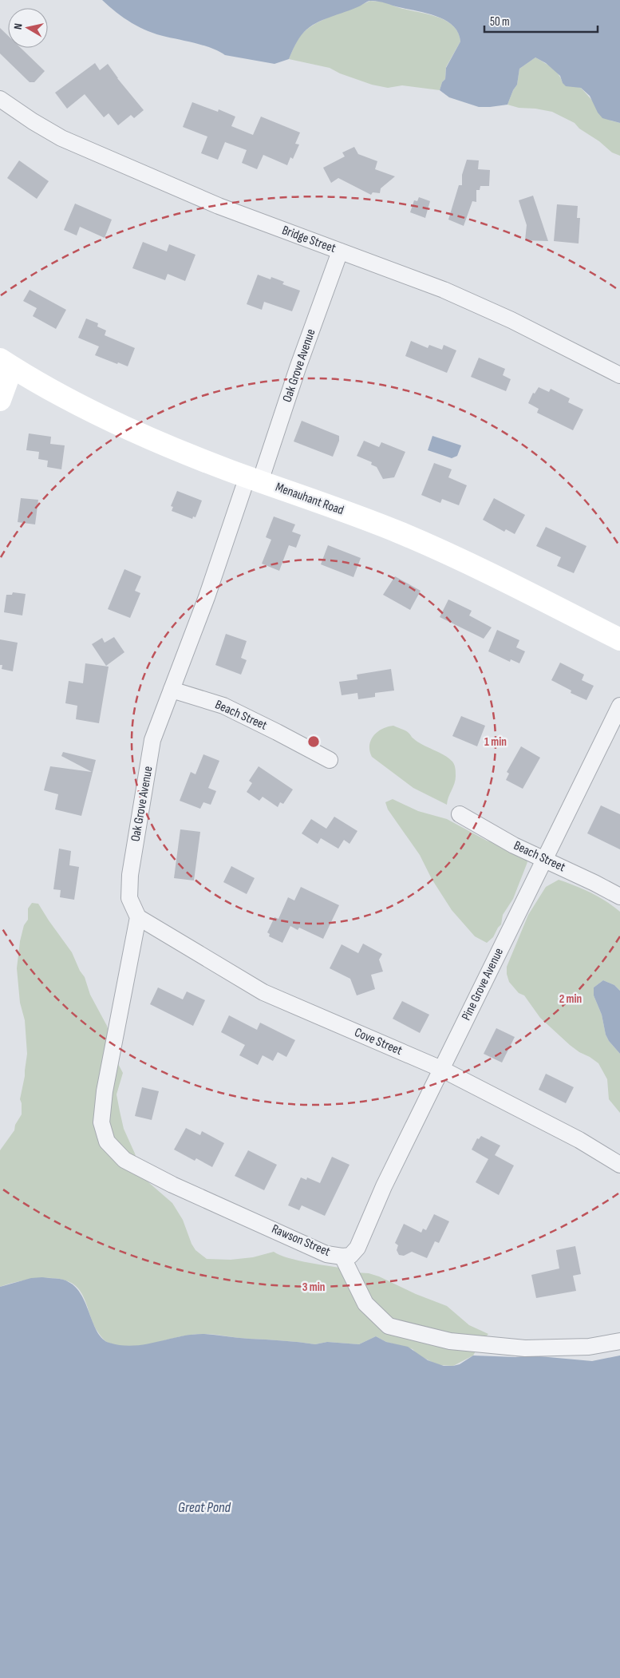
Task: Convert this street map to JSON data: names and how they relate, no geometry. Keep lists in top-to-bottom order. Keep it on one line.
{"streets":{"main road":["Menauhant Road"],"street":["Bridge Street","Oak Grove Avenue","Beach Street","Pine Grove Avenue","Cove Street","Rawson Street"]},"crossings":[["Bridge Street","Oak Grove Avenue"],["Oak Grove Avenue","Menauhant Road"],["Oak Grove Avenue","Beach Street"],["Oak Grove Avenue","Cove Street"],["Oak Grove Avenue","Rawson Street"],["Beach Street","Pine Grove Avenue"],["Pine Grove Avenue","Cove Street"],["Pine Grove Avenue","Rawson Street"],["Cove Street","Rawson Street"]],"water":["Great Pond"],"scale_bar":"50 m","north":"left","rings":["1 min","2 min","3 min"]}
